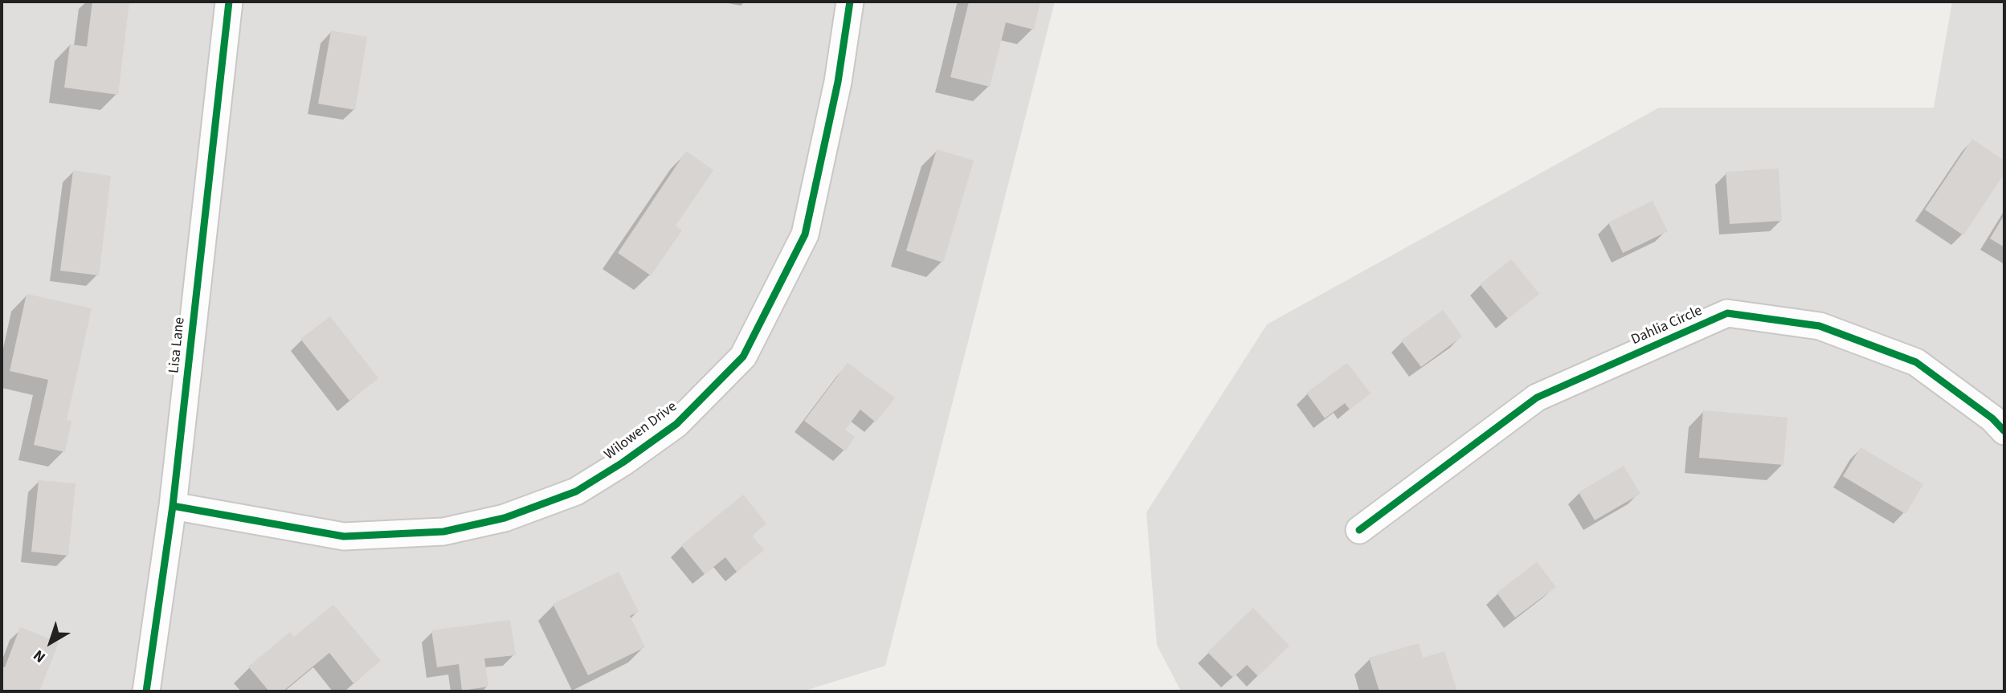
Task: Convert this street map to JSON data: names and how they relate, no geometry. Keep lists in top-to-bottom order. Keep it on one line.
{"streets":{"street":["Dahlia Circle","Lisa Lane","Wilowen Drive"]},"crossings":[["Lisa Lane","Wilowen Drive"]],"north":"bottom left"}
